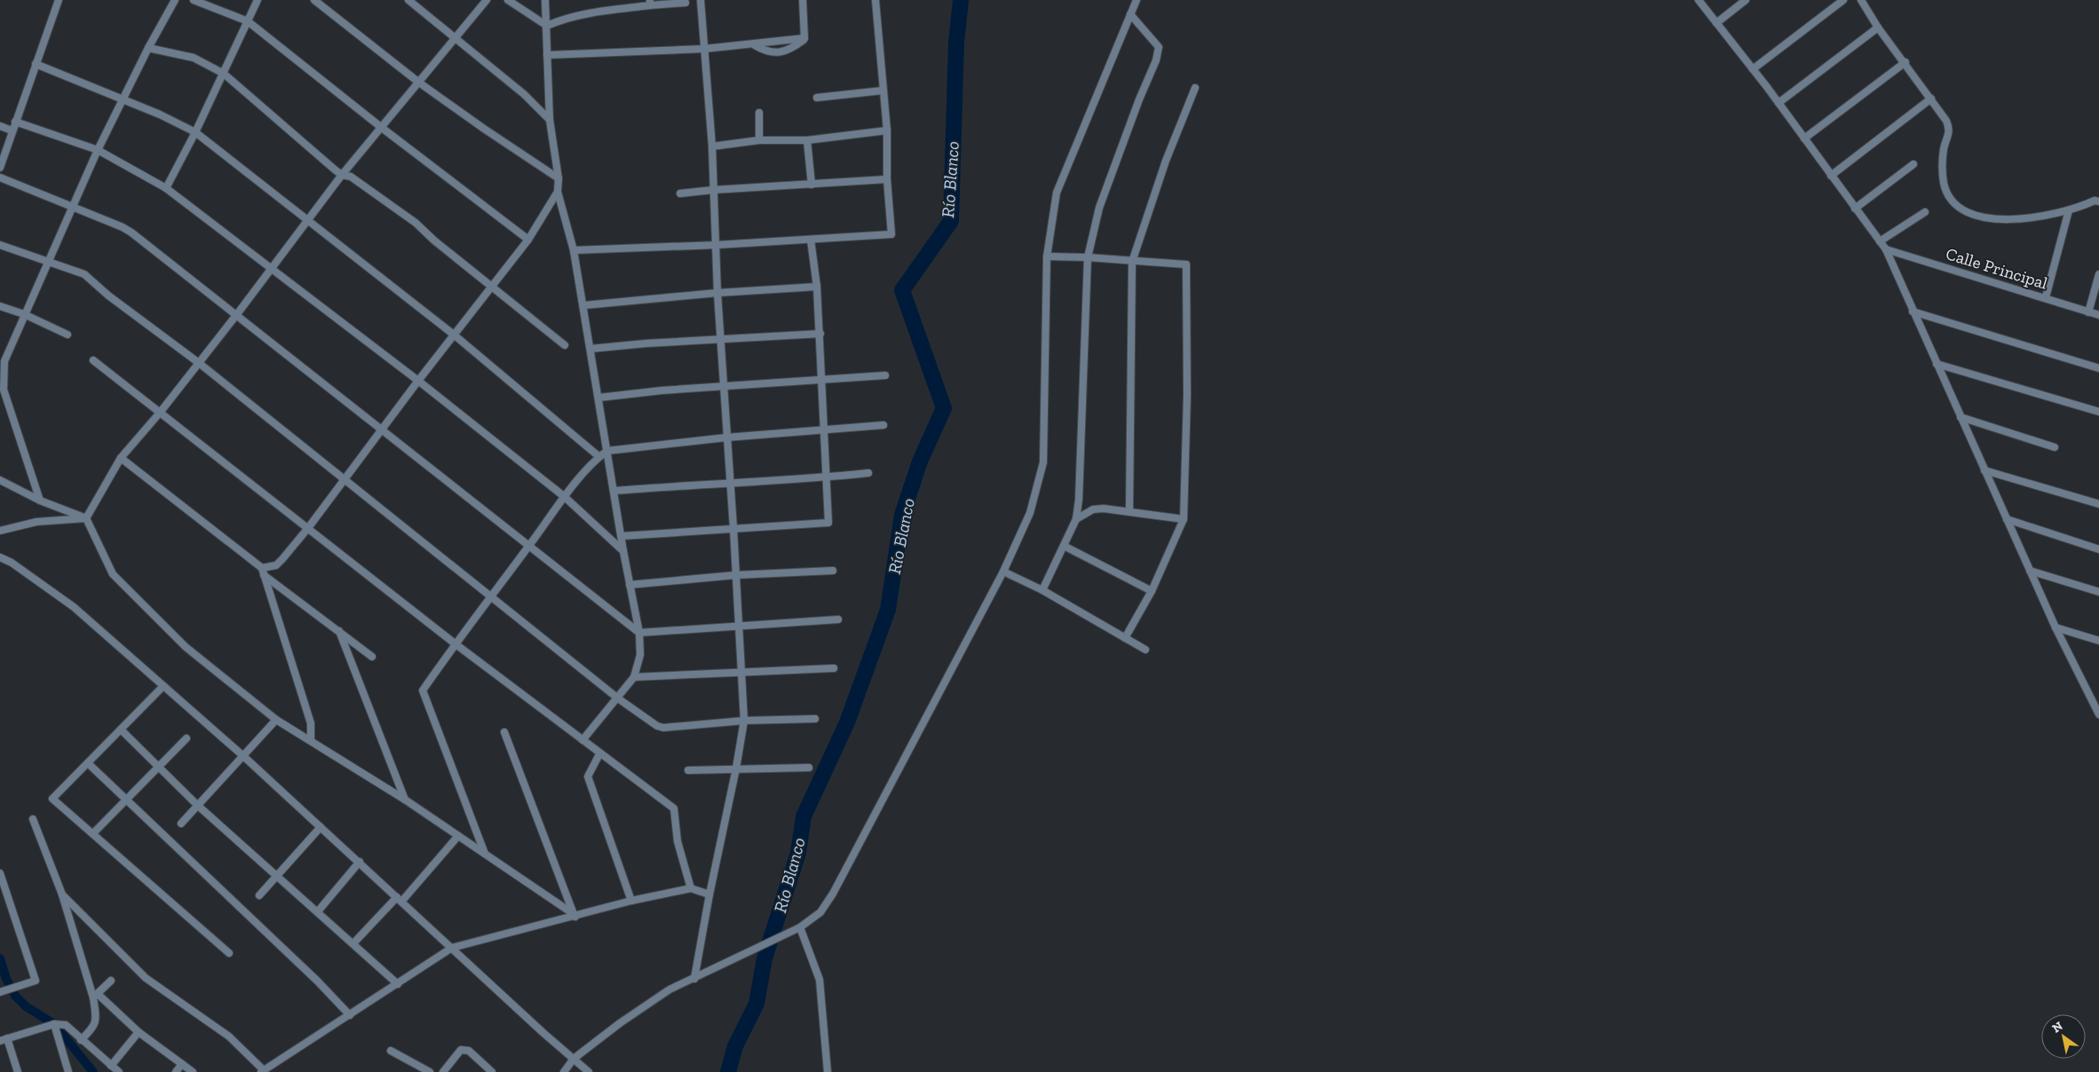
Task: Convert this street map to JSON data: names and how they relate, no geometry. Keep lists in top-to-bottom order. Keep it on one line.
{"streets":{"street":["Calle Principal"]},"water":["Río Blanco"],"north":"top left"}
